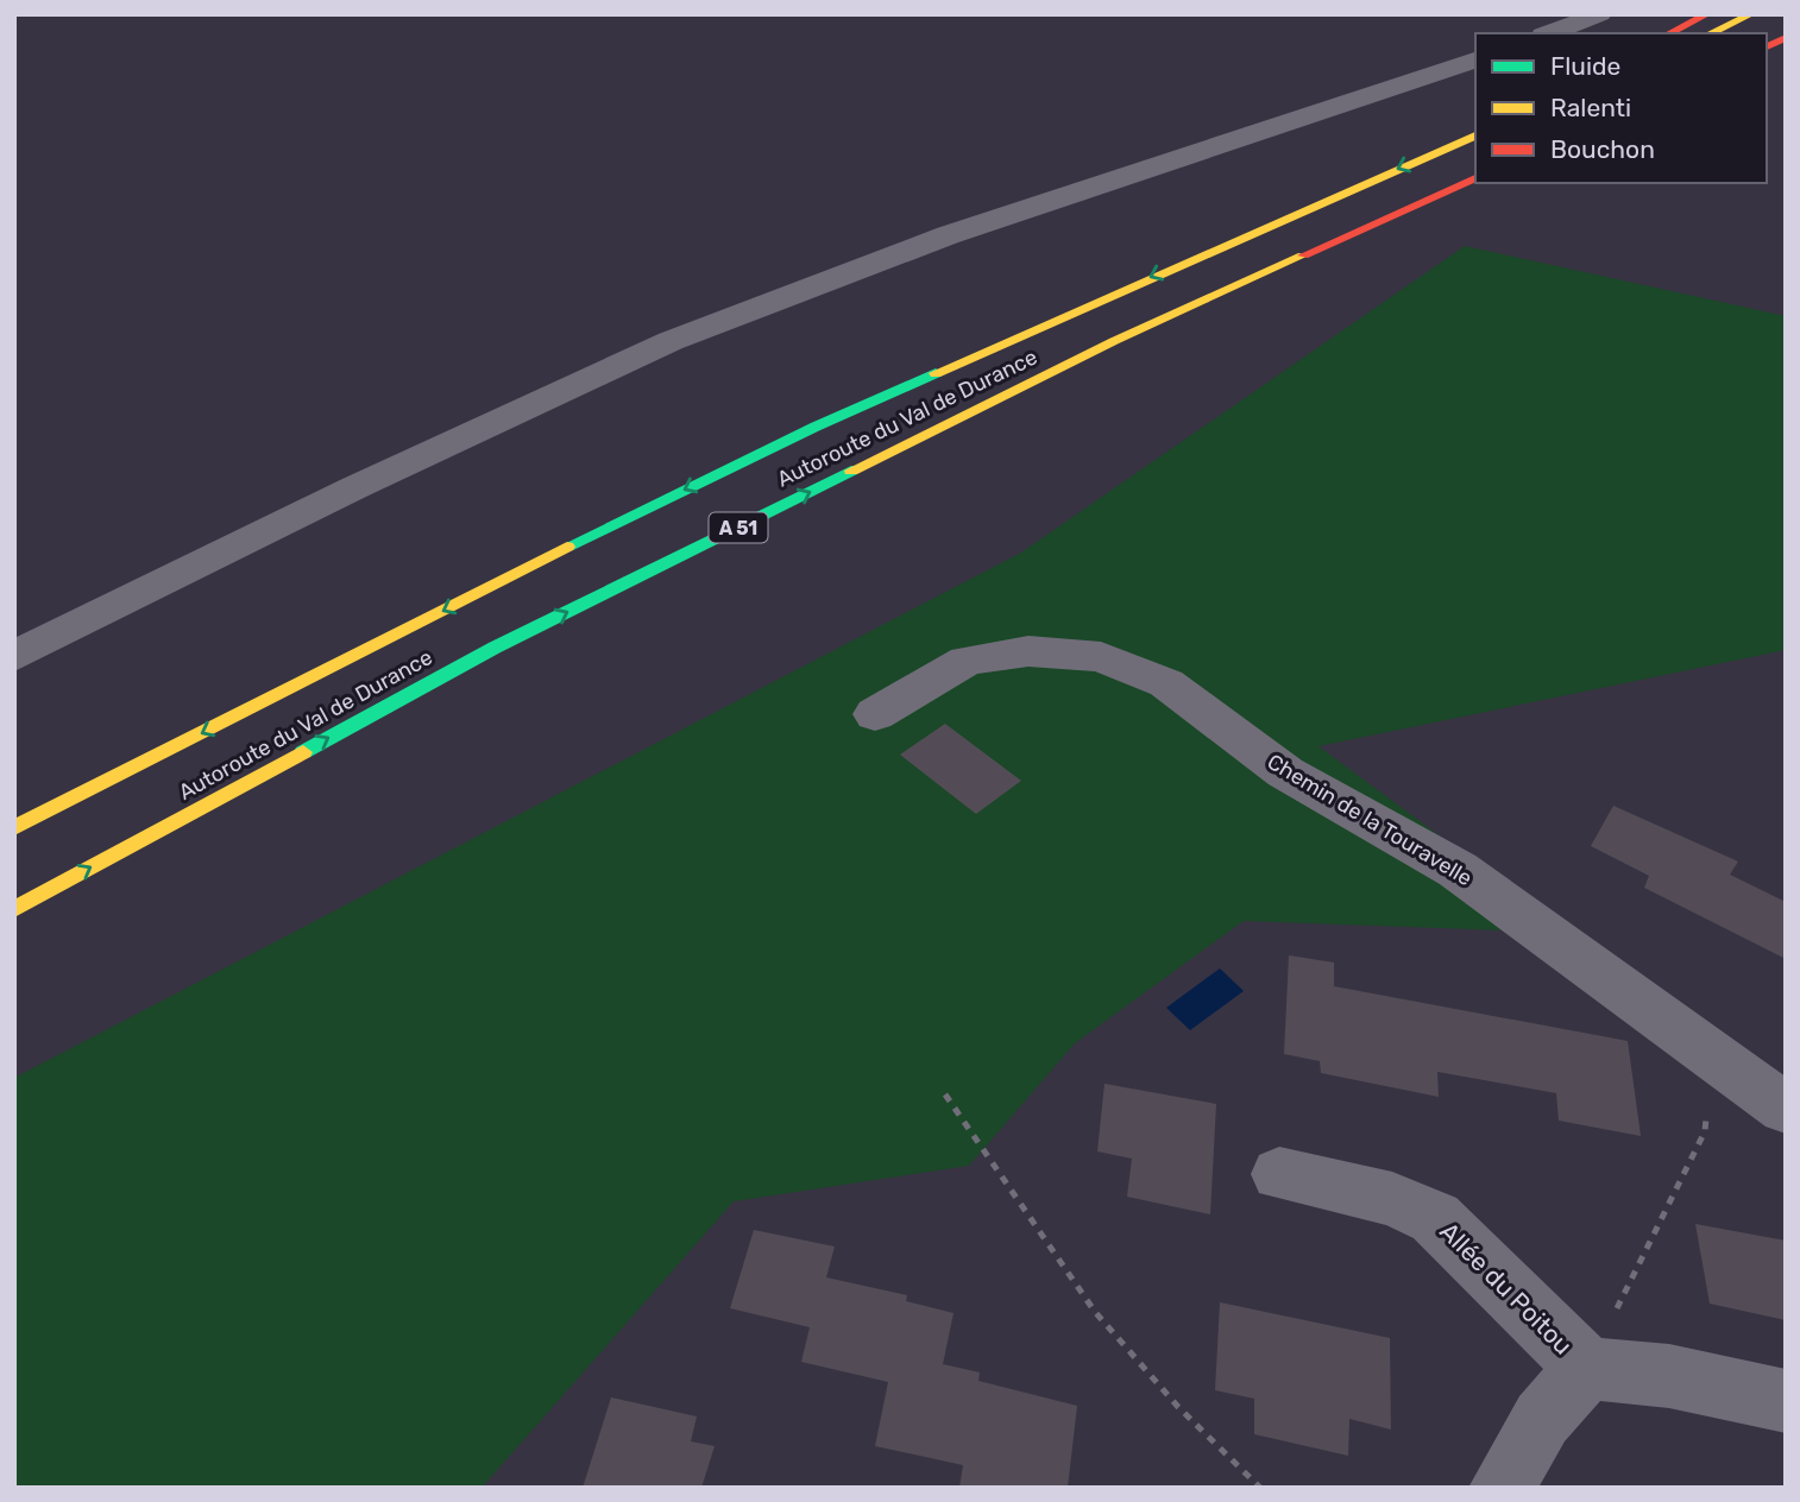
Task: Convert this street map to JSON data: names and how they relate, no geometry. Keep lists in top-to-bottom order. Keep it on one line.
{"streets":{"highway":["Autoroute du Val de Durance","A 51"],"street":["Chemin de la Touravelle","Allée du Poitou"]},"legend":["Fluide","Ralenti","Bouchon"]}
